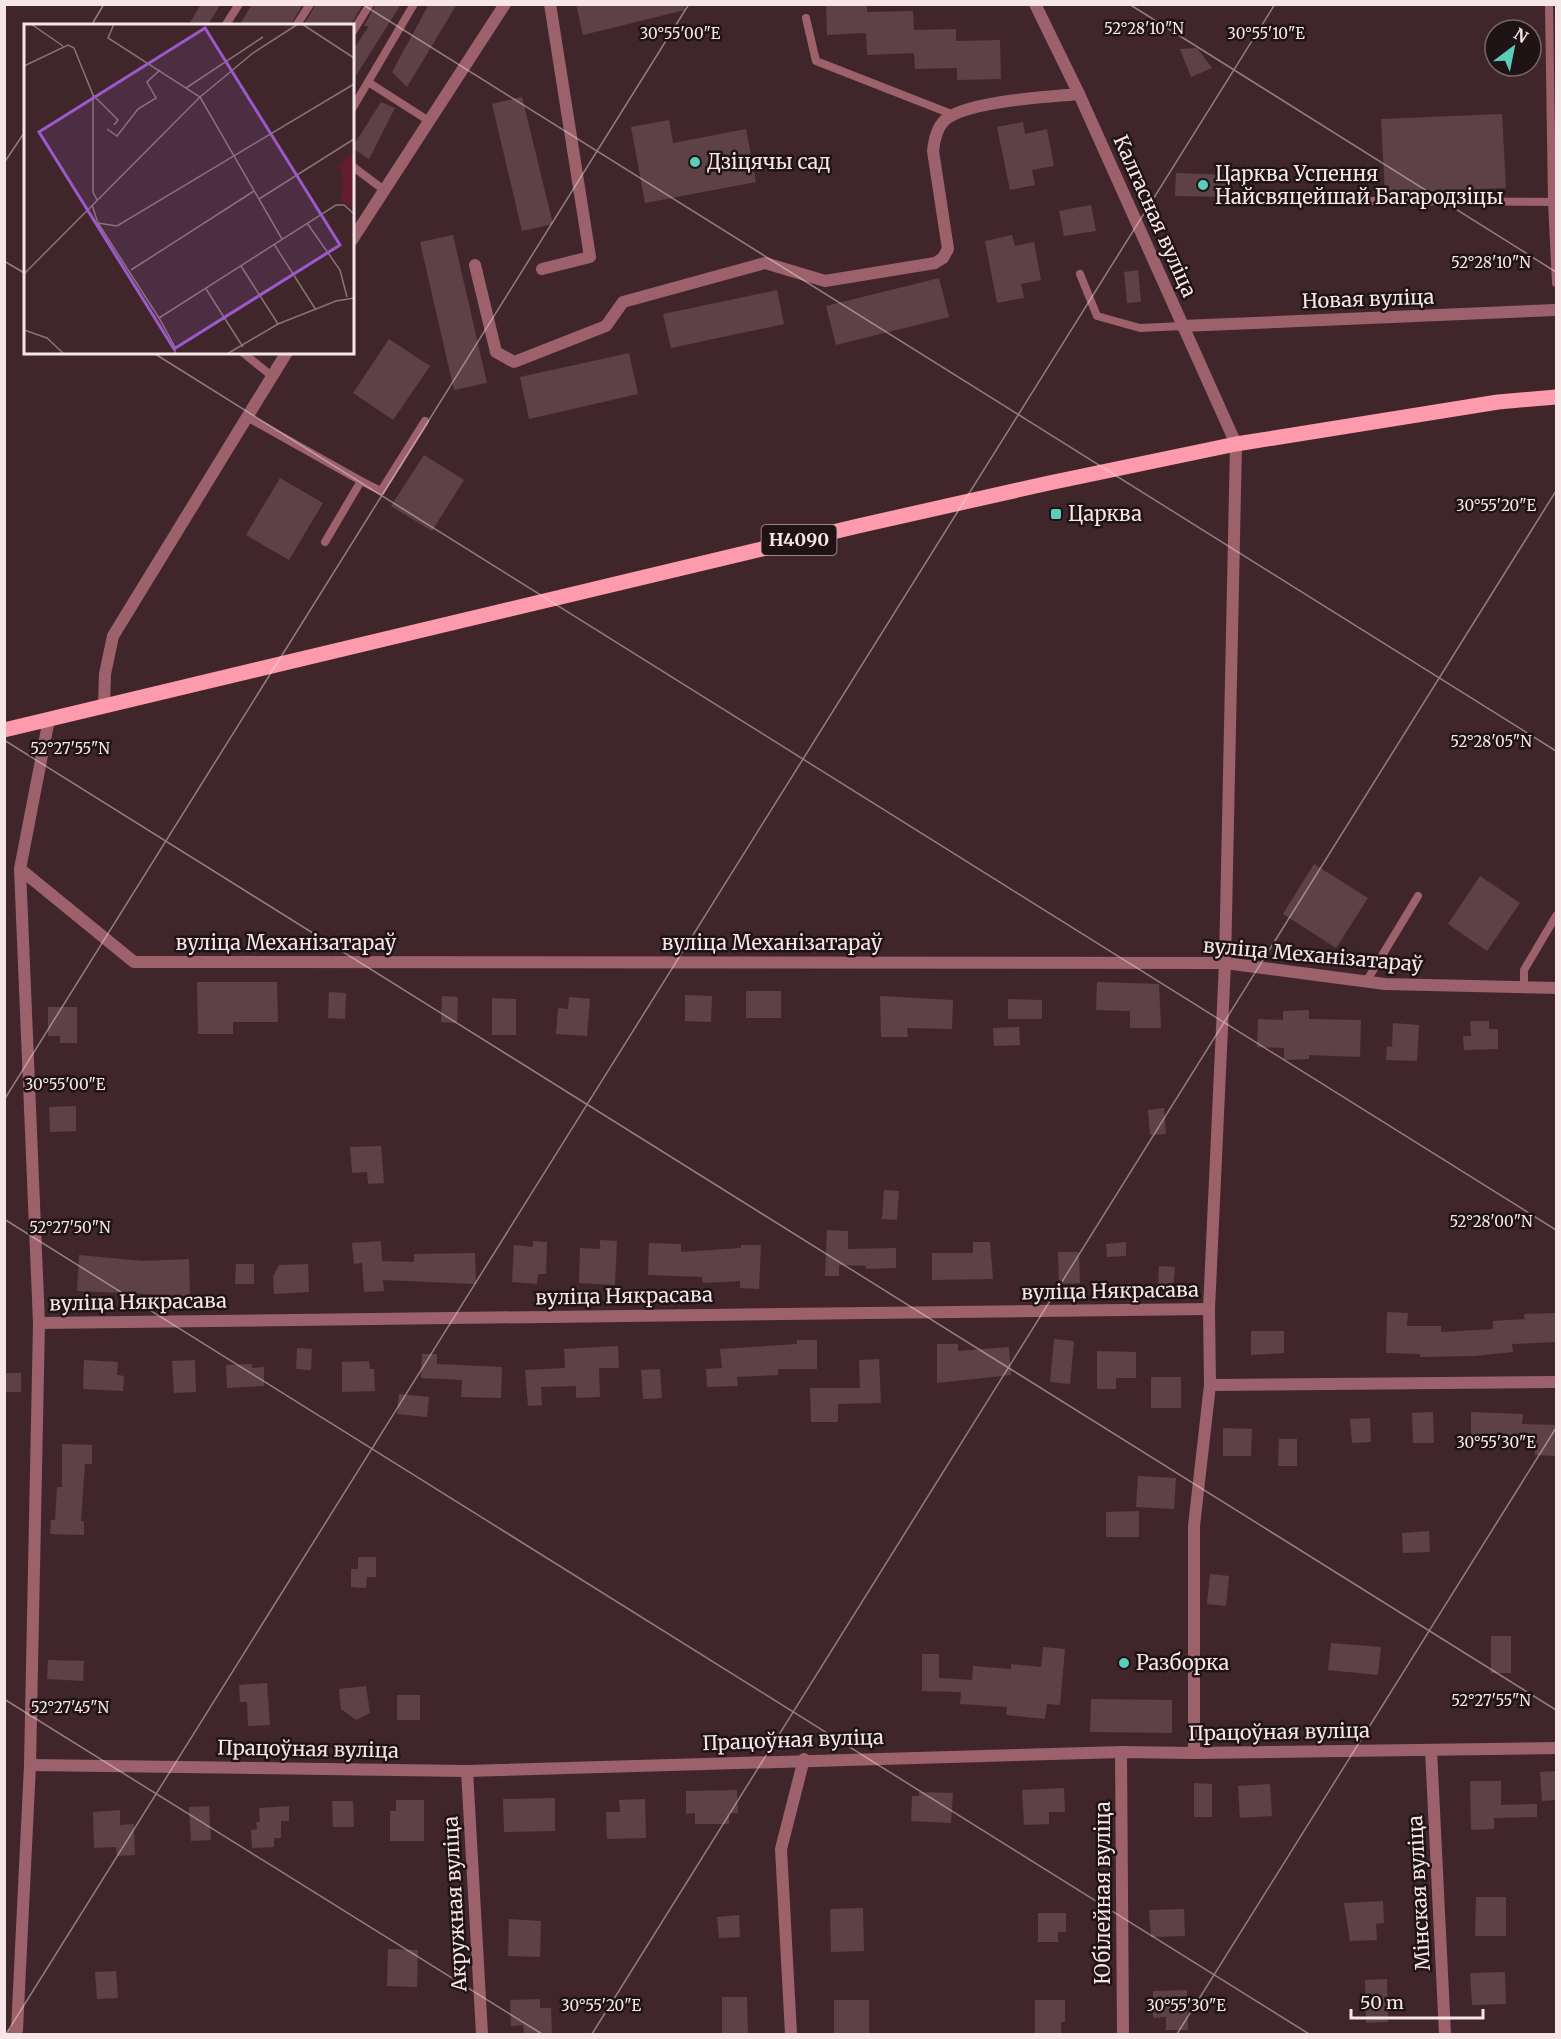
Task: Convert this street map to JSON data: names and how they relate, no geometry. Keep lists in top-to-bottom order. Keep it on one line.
{"streets":{"main road":["Н4090"],"street":["Калгасная вуліца","Новая вуліца","вуліца Механізатараў","вуліца Някрасава","Працоўная вуліца","Юбілейная вуліца","Мінская вуліца","Акружная вуліца"]},"crossings":[["Калгасная вуліца","Новая вуліца"],["Калгасная вуліца","Н4090"],["Н4090","вуліца Някрасава"],["вуліца Механізатараў","вуліца Някрасава"],["вуліца Някрасава","Працоўная вуліца"],["Працоўная вуліца","Юбілейная вуліца"],["Працоўная вуліца","Мінская вуліца"],["Працоўная вуліца","Акружная вуліца"]],"places":{"other":["Дзіцячы сад","Царква Успення Найсвяцейшай Багародзіцы","Разборка"],"transit":["Царква"]},"scale_bar":"50 m","north":"top right","coordinates":["52°28'10\"N","30°55'00\"E","30°55'10\"E","30°55'20\"E","52°28'05\"N","52°27'55\"N","52°28'00\"N","52°27'50\"N","30°55'30\"E","52°27'45\"N"]}
